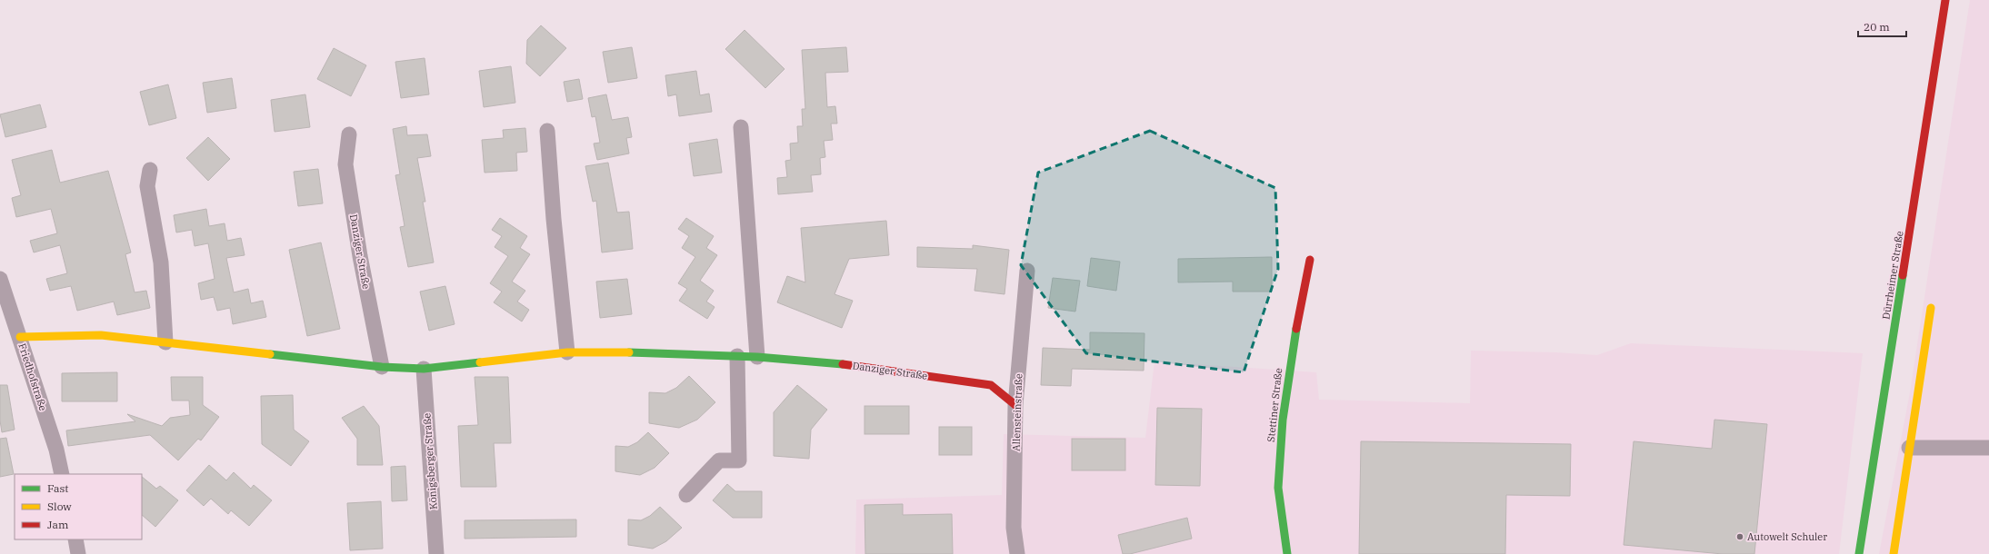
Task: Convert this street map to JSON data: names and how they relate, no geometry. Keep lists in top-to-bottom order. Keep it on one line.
{"streets":{"street":["Danziger Straße","Dürrheimer Straße","Friedhofstraße","Stettiner Straße","Allensteinstraße","Königsberger Straße"]},"crossings":[["Danziger Straße","Friedhofstraße"],["Danziger Straße","Allensteinstraße"],["Danziger Straße","Königsberger Straße"]],"places":["Autowelt Schuler"],"legend":["Fast","Slow","Jam"],"scale_bar":"20 m"}
